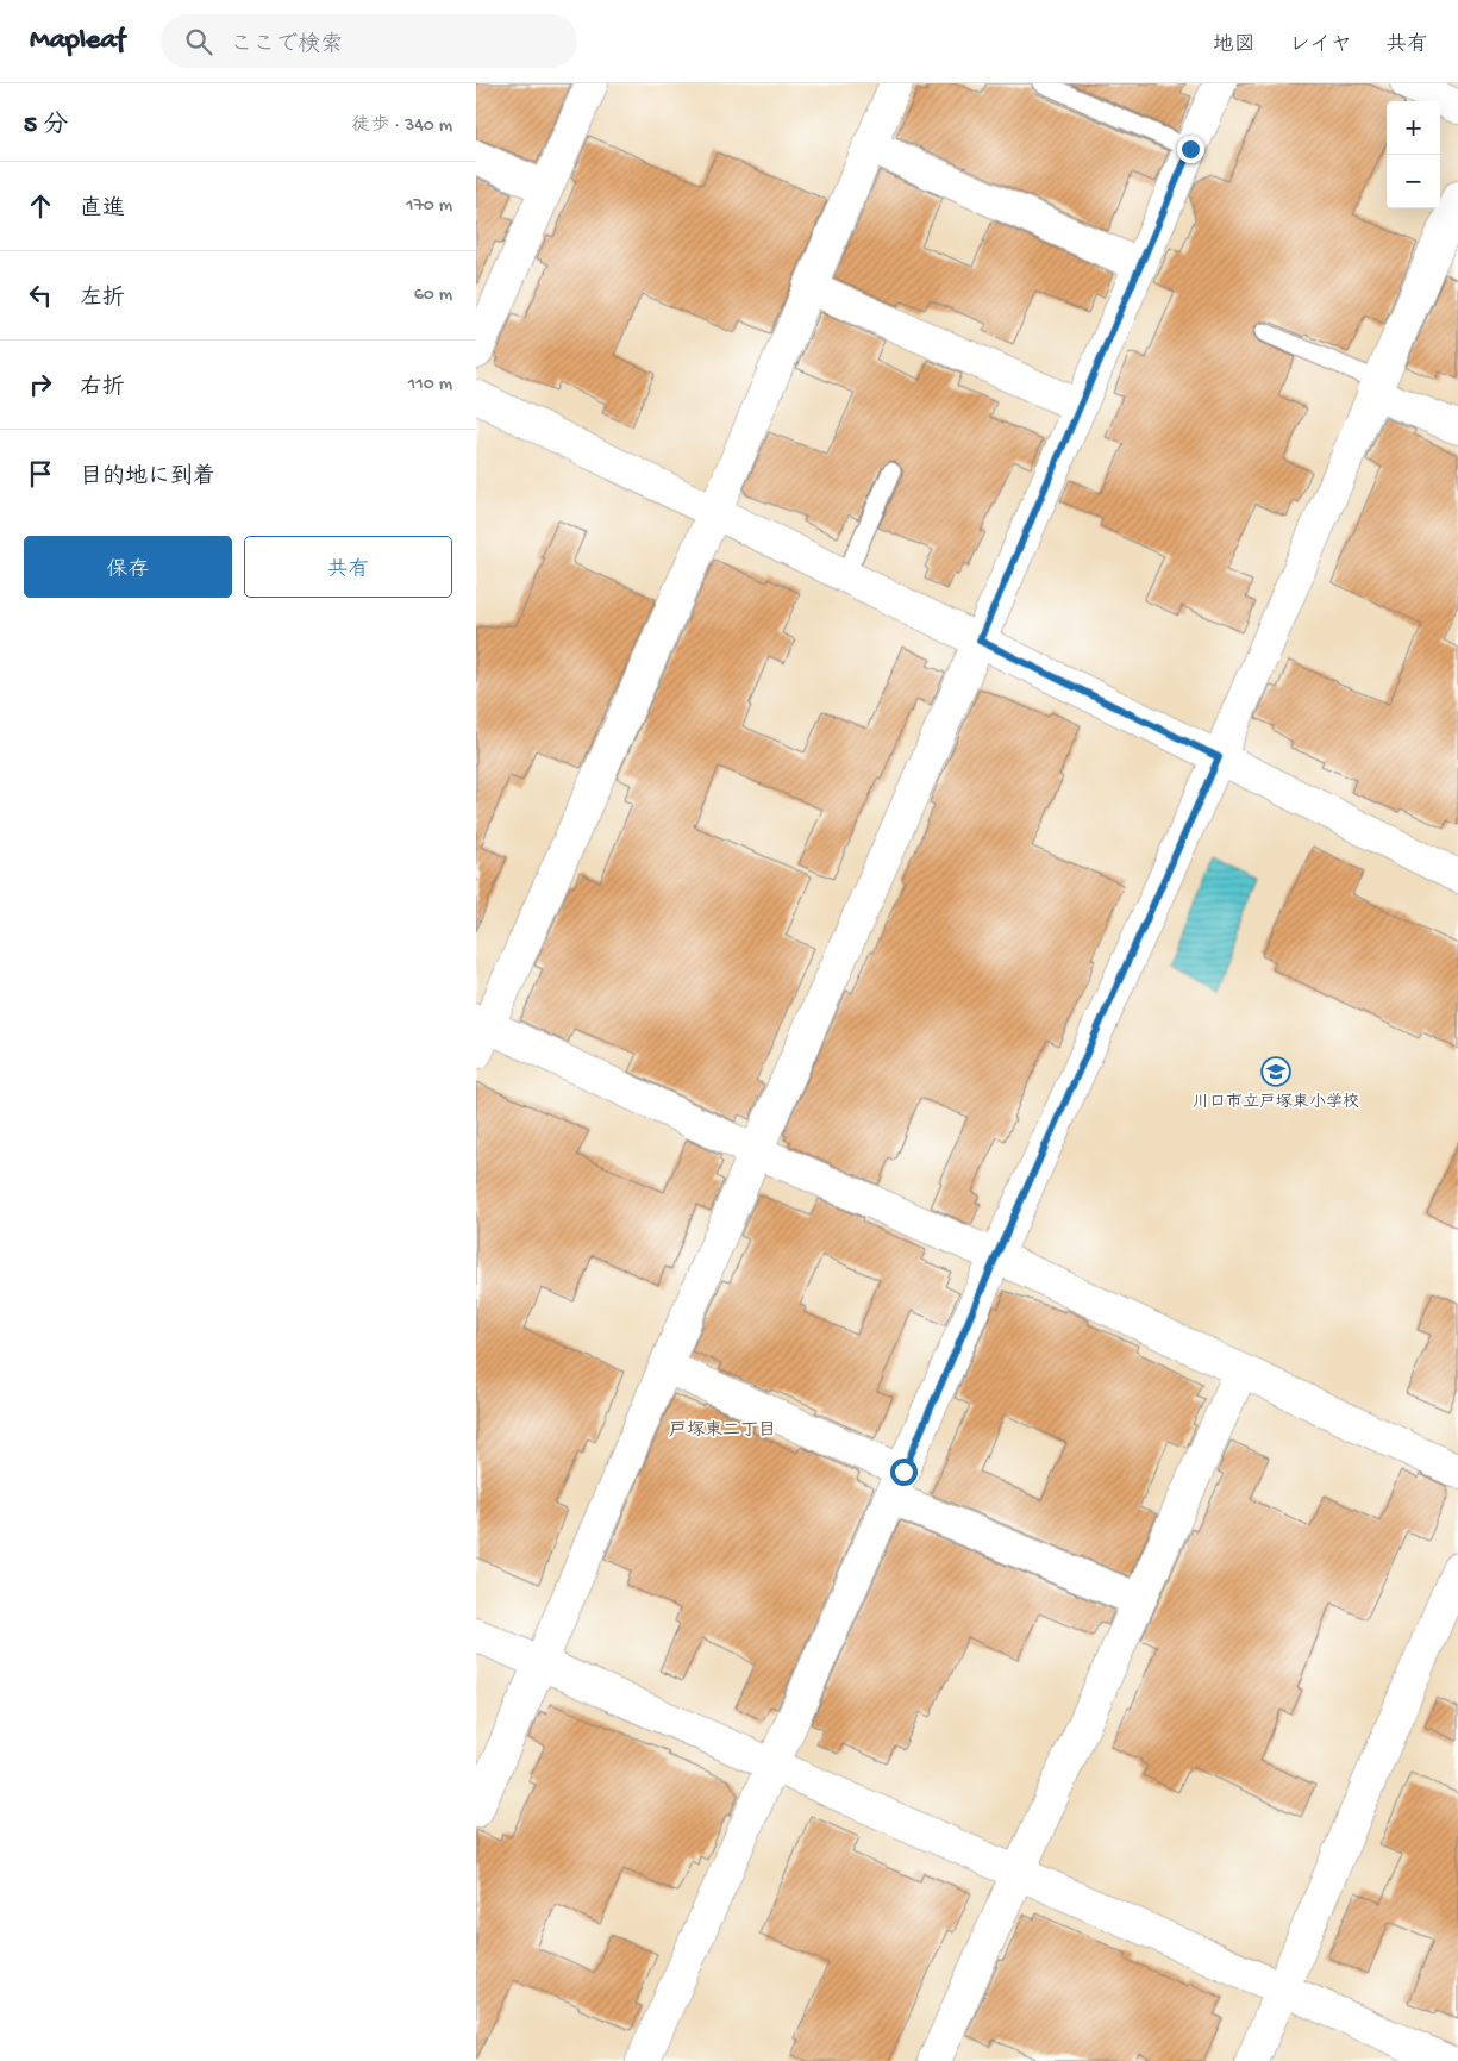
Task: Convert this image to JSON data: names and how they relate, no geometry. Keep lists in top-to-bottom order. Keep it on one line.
{"districts":["戸塚東二丁目"],"places":{"school or university":["川口市立戸塚東小学校"]},"page":{"header":"Mapleaf","search":"ここで検索","nav":["地図","レイヤ","共有"],"heading":["5 分","徒歩 · 340 m"],"map_buttons":["+","−"],"list":[["直進","170 m"],["左折","60 m"],["右折","110 m"],"目的地に到着"],"buttons":["保存","共有"]}}
